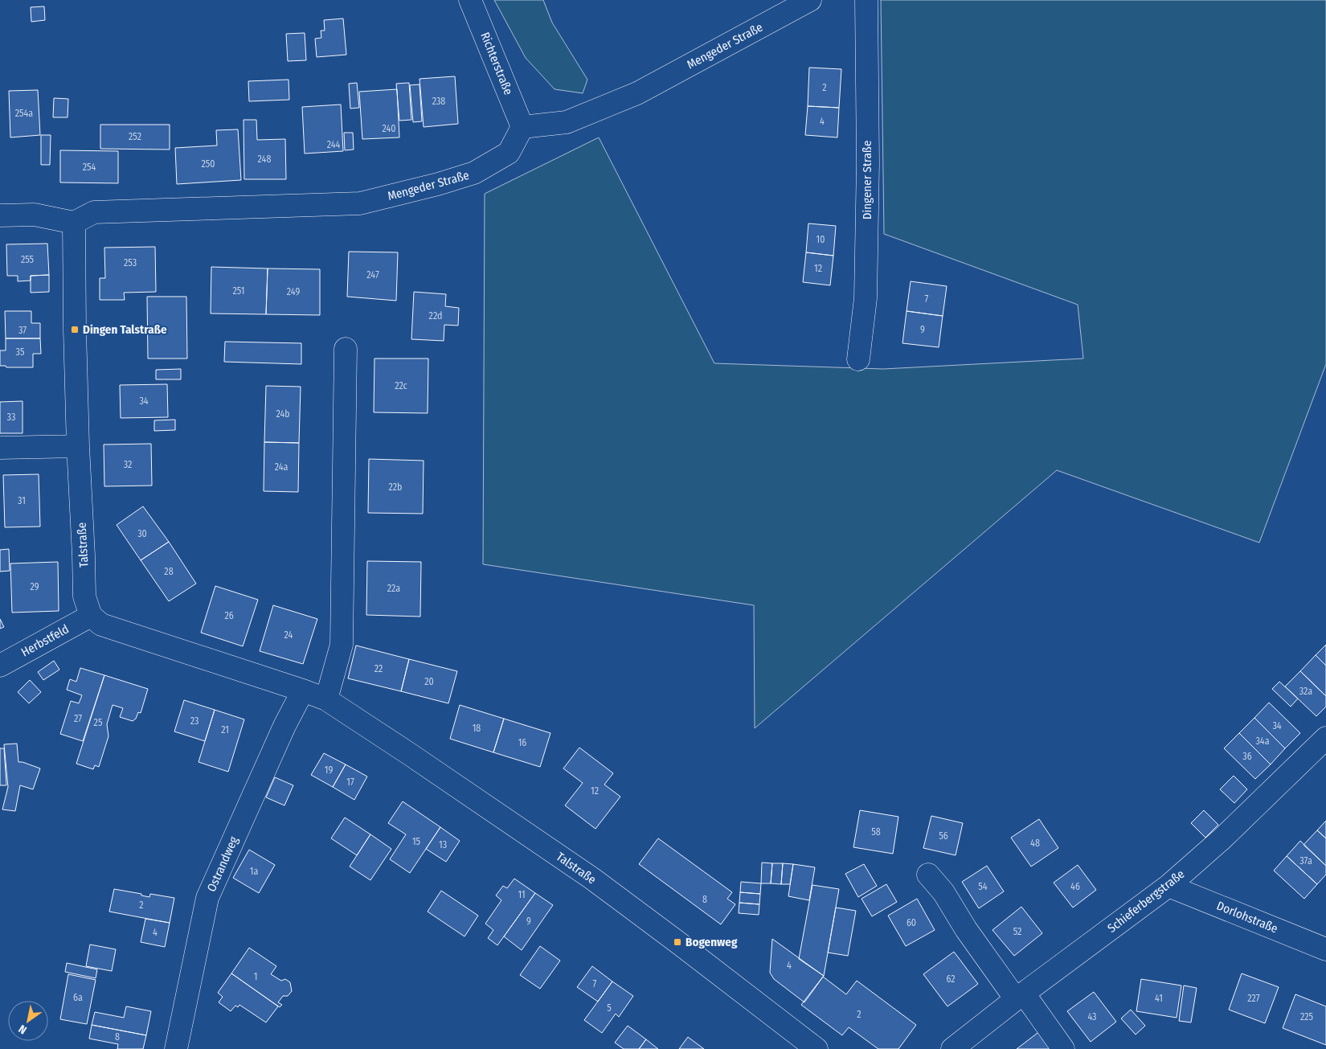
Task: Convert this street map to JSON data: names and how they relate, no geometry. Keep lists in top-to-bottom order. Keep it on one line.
{"streets":{"street":["Mengeder Straße","Richterstraße","Dingener Straße","Talstraße","Herbstfeld","Ostrandweg","Schieferbergstraße","Dorlohstraße"]},"crossings":[["Mengeder Straße","Richterstraße"],["Mengeder Straße","Talstraße"],["Talstraße","Herbstfeld"],["Talstraße","Ostrandweg"],["Schieferbergstraße","Dorlohstraße"]],"places":{"transit":["Dingen Talstraße","Bogenweg"]},"house_numbers":["2","238","254a","4","240","252","244","248","250","254","10","255","253","12","247","251","249","7","22d","9","37","35","22c","34","24b","33","32","24a","22b","31","30","28","29","22a","26","24","22","20","32a","27","23","25","34","18","21","34a","16","36","19","17","12","58","56","15","48","13","37a","1a","54","46","11","8","2","9","60","52","4","4","1","62","7","6a","41","227","5","2","43","225","8"],"north":"bottom left"}
